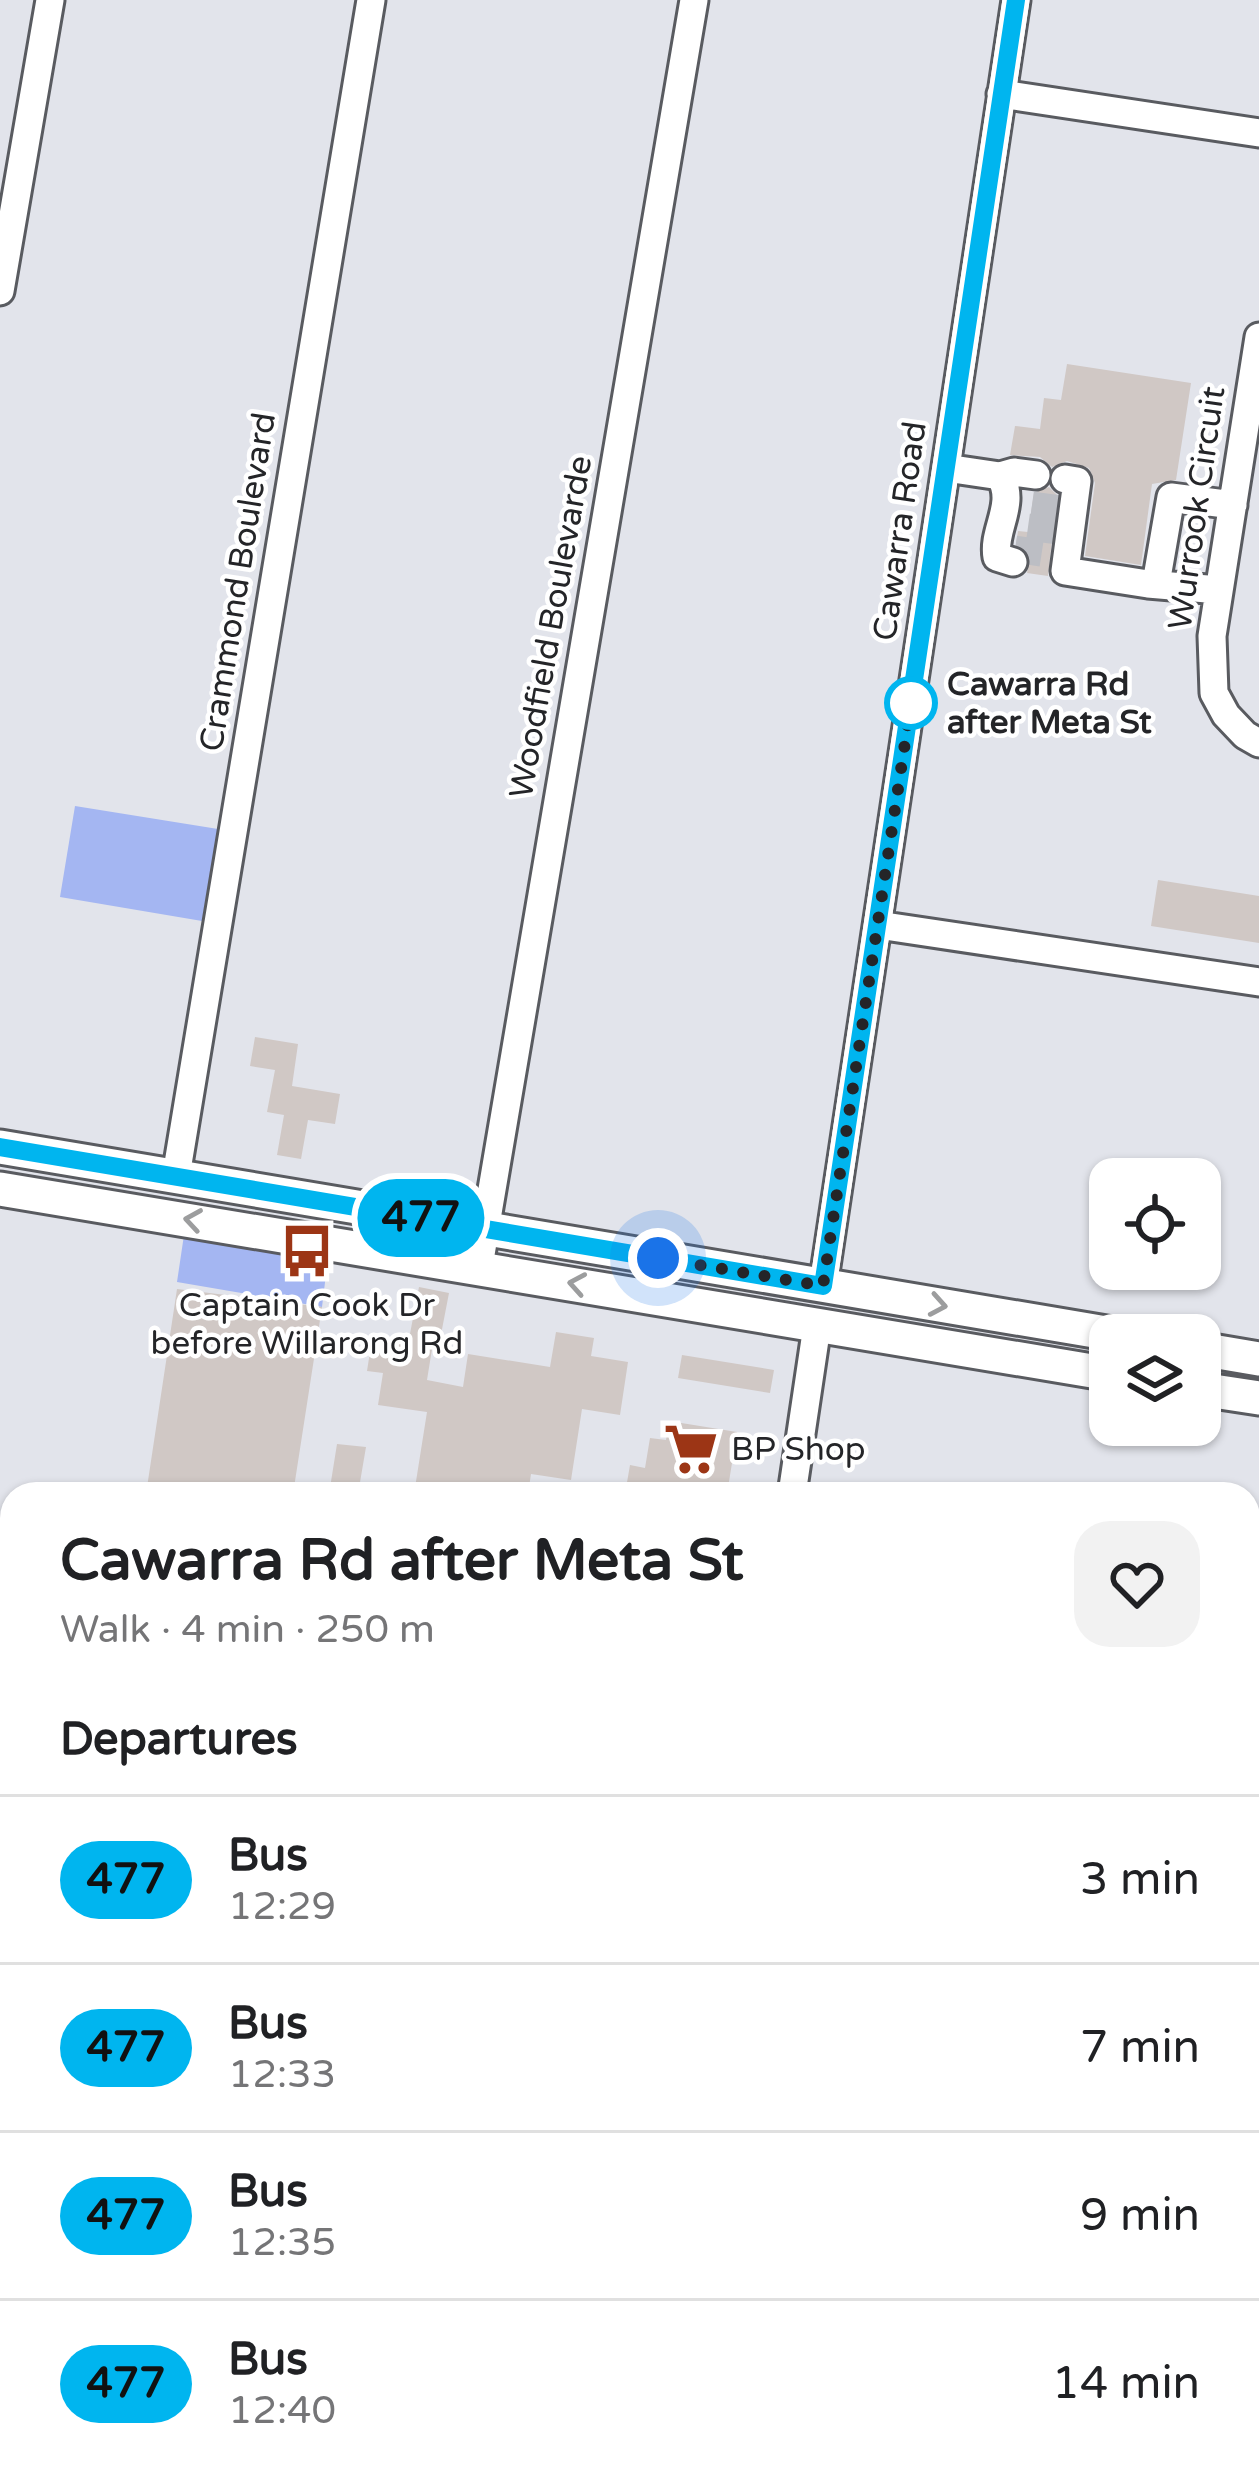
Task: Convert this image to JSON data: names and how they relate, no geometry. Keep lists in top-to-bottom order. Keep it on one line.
{"streets":{"street":["Wurrook Circuit","Cawarra Road","Crammond Boulevard","Woodfield Boulevarde"]},"places":{"other":["Cawarra Rd after Meta St"],"bus stop":["Captain Cook Dr before Willarong Rd"],"supermarket":["BP Shop"]},"lines":["bus line 477"],"page":{"on_map":"477","heading":[["Cawarra Rd after Meta St","Walk · 4 min · 250 m"],"Departures"],"list":[{"mark":"477","name":"Bus","note":"12:29","value":"3 min"},{"mark":"477","name":"Bus","note":"12:33","value":"7 min"},{"mark":"477","name":"Bus","note":"12:35","value":"9 min"},{"mark":"477","name":"Bus","note":"12:40","value":"14 min"}]}}
